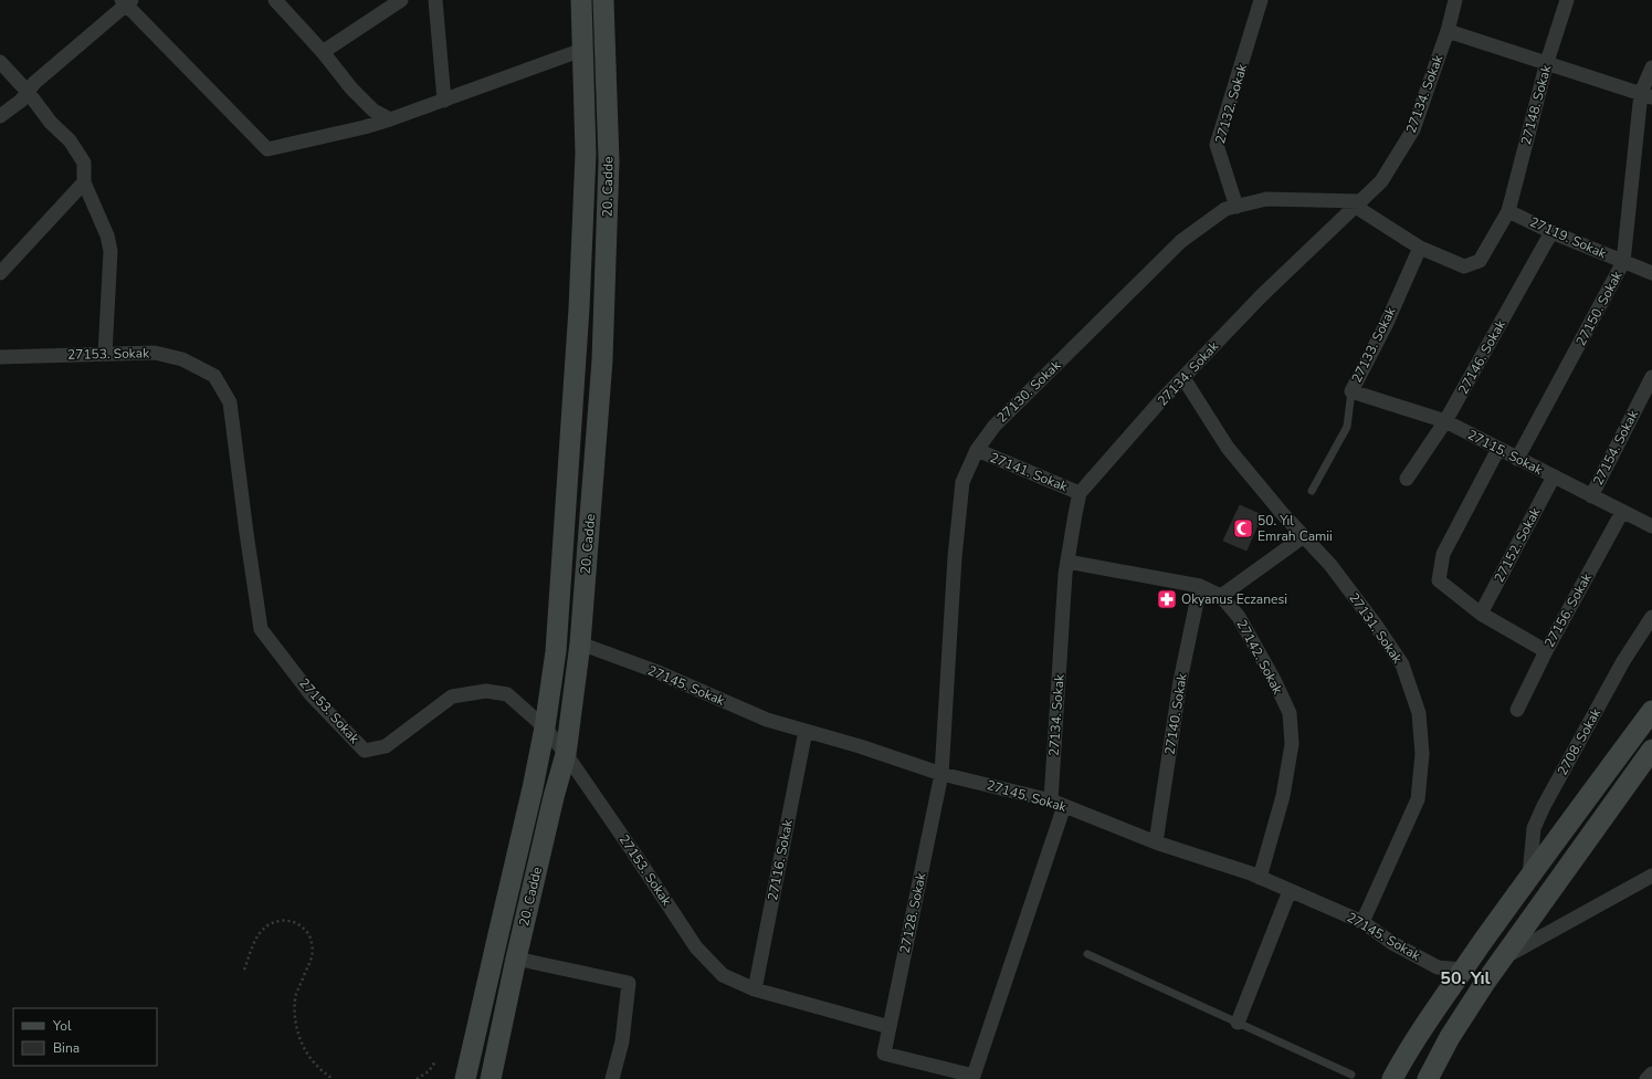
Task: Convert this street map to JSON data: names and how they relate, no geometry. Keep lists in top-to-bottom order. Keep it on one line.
{"streets":{"main road":["20. Cadde"],"street":["27134. Sokak","27132. Sokak","27148. Sokak","27119. Sokak","27150. Sokak","27133. Sokak","27153. Sokak","27146. Sokak","27130. Sokak","27154. Sokak","27115. Sokak","27141. Sokak","27152. Sokak","27156. Sokak","27131. Sokak","27142. Sokak","27145. Sokak","27140. Sokak","2708. Sokak","27116. Sokak","27128. Sokak"]},"crossings":[["27134. Sokak","27148. Sokak"],["27134. Sokak","27130. Sokak"],["27134. Sokak","27141. Sokak"],["27134. Sokak","27131. Sokak"],["27134. Sokak","27142. Sokak"],["27134. Sokak","27145. Sokak"],["27134. Sokak","27128. Sokak"],["27132. Sokak","27130. Sokak"],["27148. Sokak","27119. Sokak"],["27148. Sokak","27133. Sokak"],["27148. Sokak","27130. Sokak"],["20. Cadde","27153. Sokak"],["20. Cadde","27145. Sokak"],["27119. Sokak","27150. Sokak"],["27119. Sokak","27146. Sokak"],["27150. Sokak","27115. Sokak"],["27133. Sokak","27115. Sokak"],["27153. Sokak","27116. Sokak"],["27153. Sokak","27128. Sokak"],["27146. Sokak","27115. Sokak"],["27130. Sokak","27141. Sokak"],["27130. Sokak","27145. Sokak"],["27130. Sokak","27128. Sokak"],["27154. Sokak","27115. Sokak"],["27115. Sokak","27152. Sokak"],["27115. Sokak","27156. Sokak"],["27131. Sokak","27145. Sokak"],["27142. Sokak","27145. Sokak"],["27142. Sokak","27140. Sokak"],["27145. Sokak","27140. Sokak"],["27145. Sokak","27116. Sokak"],["27145. Sokak","27128. Sokak"]],"districts":["50. Yıl"],"places":{"mosque":["50. Yıl Emrah Camii"],"pharmacy":["Okyanus Eczanesi"]},"legend":["Yol","Bina"]}
